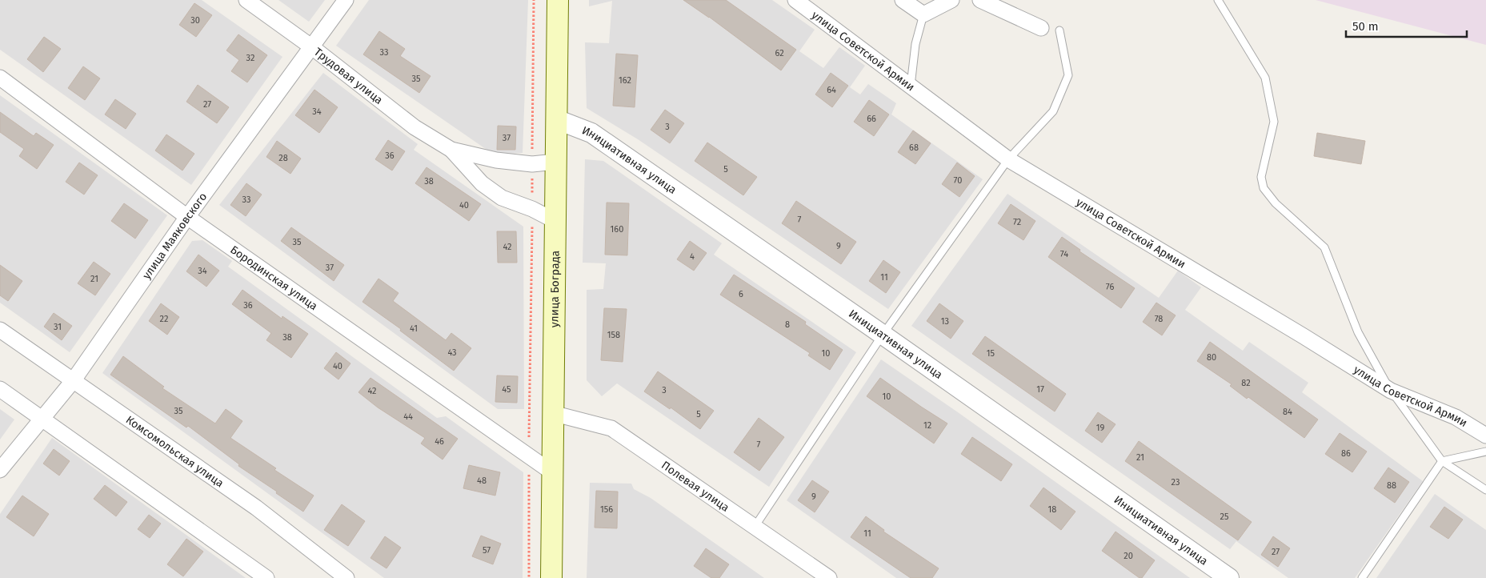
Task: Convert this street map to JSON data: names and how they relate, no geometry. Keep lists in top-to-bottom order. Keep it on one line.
{"streets":{"main road":["улица Бограда"],"street":["улица Советской Армии","Трудовая улица","Инициативная улица","улица Маяковского","Бородинская улица","Комсомольская улица","Полевая улица"]},"crossings":[["Трудовая улица","улица Маяковского"],["Трудовая улица","улица Бограда"],["Инициативная улица","улица Бограда"],["улица Маяковского","Бородинская улица"],["улица Маяковского","Комсомольская улица"],["Бородинская улица","улица Бограда"],["улица Бограда","Полевая улица"]],"house_numbers":["30","33","62","32","35","162","64","27","34","66","3","37","68","36","28","5","70","38","33","40","7","72","160","35","9","42","74","4","37","34","11","21","76","6","36","22","78","13","8","31","41","158","38","43","10","15","80","40","82","45","17","3","42","10","35","84","5","44","12","19","46","7","86","21","48","23","88","9","156","18","25","11","57","27","20"],"scale_bar":"50 m"}
